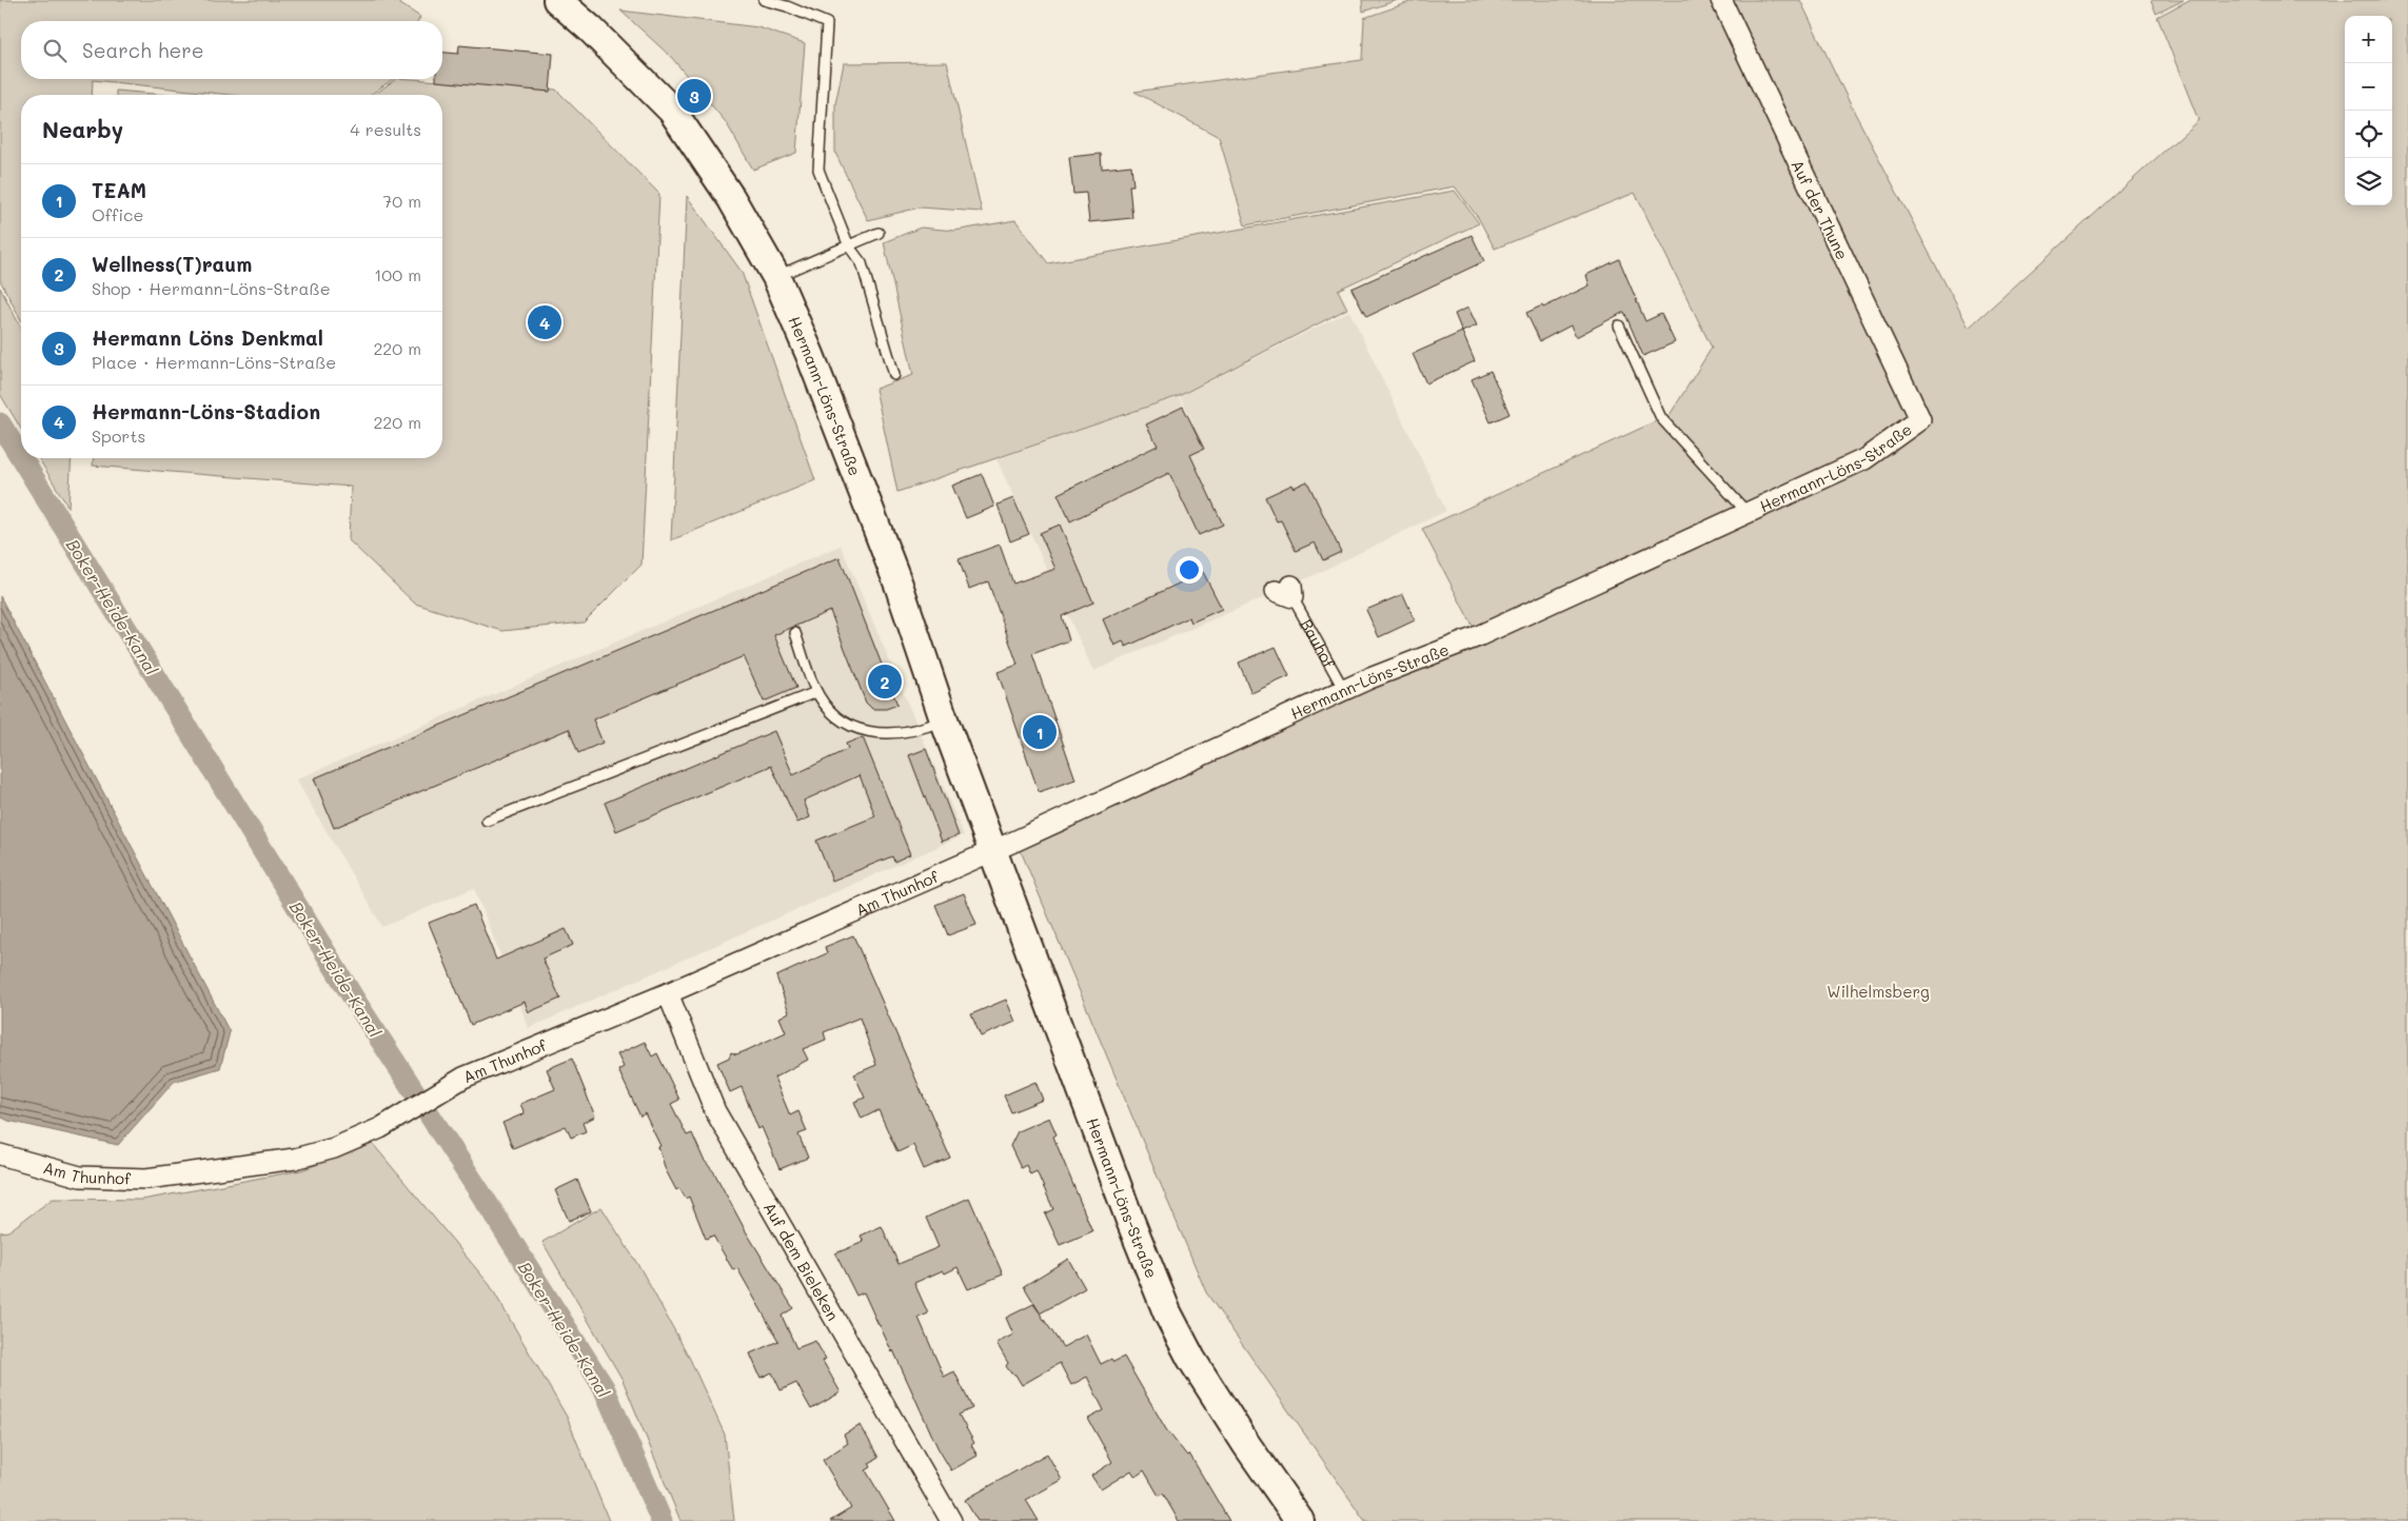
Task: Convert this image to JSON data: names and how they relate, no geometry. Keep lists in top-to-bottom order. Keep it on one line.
{"streets":{"street":["Auf der Thune","Hermann-Löns-Straße","Am Thunhof","Auf dem Bieleken"],"lane":["Bauhof"]},"crossings":[["Auf der Thune","Hermann-Löns-Straße"],["Hermann-Löns-Straße","Bauhof"],["Hermann-Löns-Straße","Am Thunhof"],["Am Thunhof","Auf dem Bieleken"]],"water":["Boker-Heide-Kanal"],"parks":["Wilhelmsberg"],"page":{"map_buttons":["+","−"],"search":"Search here","pins":["3","4","2","1"],"heading":["Nearby","4 results"],"list":[{"mark":"1","name":"TEAM","note":"Office","value":"70 m"},{"mark":"2","name":"Wellness(T)raum","note":"Shop · Hermann-Löns-Straße","value":"100 m"},{"mark":"3","name":"Hermann Löns Denkmal","note":"Place · Hermann-Löns-Straße","value":"220 m"},{"mark":"4","name":"Hermann-Löns-Stadion","note":"Sports","value":"220 m"}]}}
